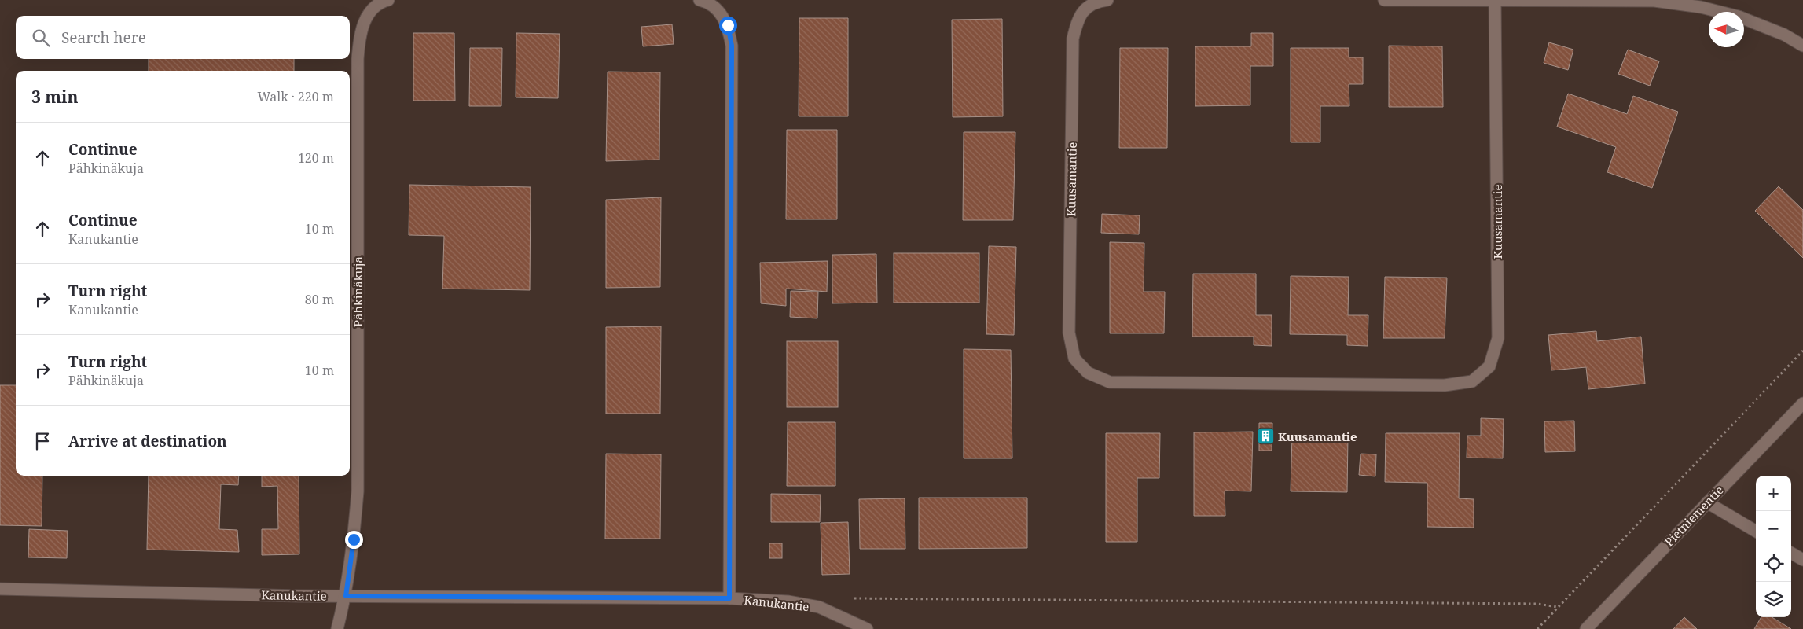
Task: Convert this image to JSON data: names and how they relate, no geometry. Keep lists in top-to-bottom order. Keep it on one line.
{"streets":{"street":["Kuusamantie","Pähkinäkuja","Pietniementie","Kanukantie"]},"crossings":[["Pähkinäkuja","Kanukantie"]],"places":{"building":["Kuusamantie"]},"north":"left","page":{"search":"Search here","heading":["3 min","Walk · 220 m"],"list":[["Continue","Pähkinäkuja","120 m"],["Continue","Kanukantie","10 m"],["Turn right","Kanukantie","80 m"],["Turn right","Pähkinäkuja","10 m"],"Arrive at destination"],"map_buttons":["+","−"]}}
